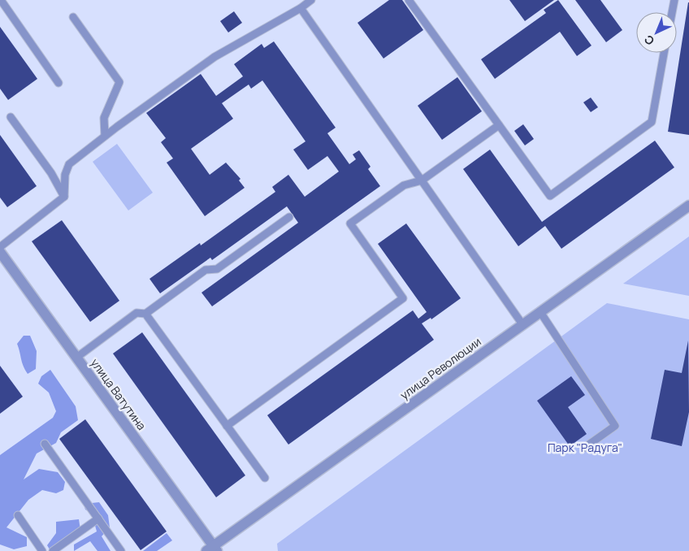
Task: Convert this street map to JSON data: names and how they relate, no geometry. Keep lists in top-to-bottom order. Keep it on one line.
{"streets":{"street":["улица Революции","улица Ватутина"]},"crossings":[["улица Революции","улица Ватутина"]],"parks":["Парк \"Радуга\""],"north":"bottom left"}
